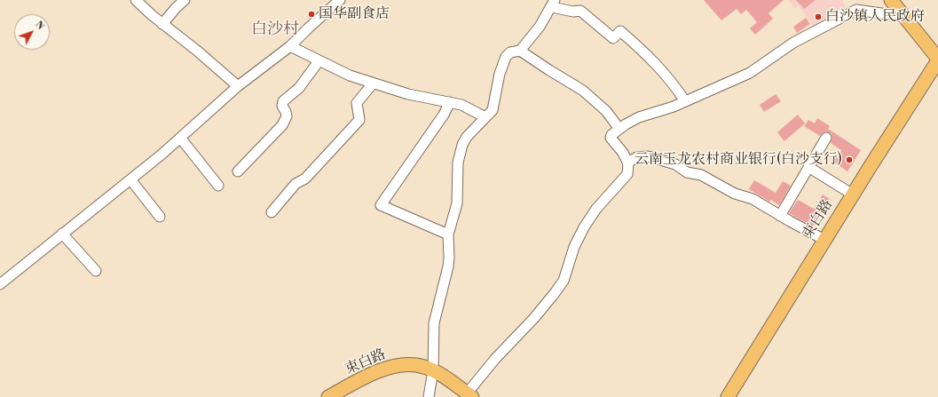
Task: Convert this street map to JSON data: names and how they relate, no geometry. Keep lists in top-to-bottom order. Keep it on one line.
{"streets":{"main road":["束白路"]},"districts":["白沙村"],"places":["国华副食店","白沙镇人民政府","云南玉龙农村商业银行(白沙支行)"],"north":"top right"}
